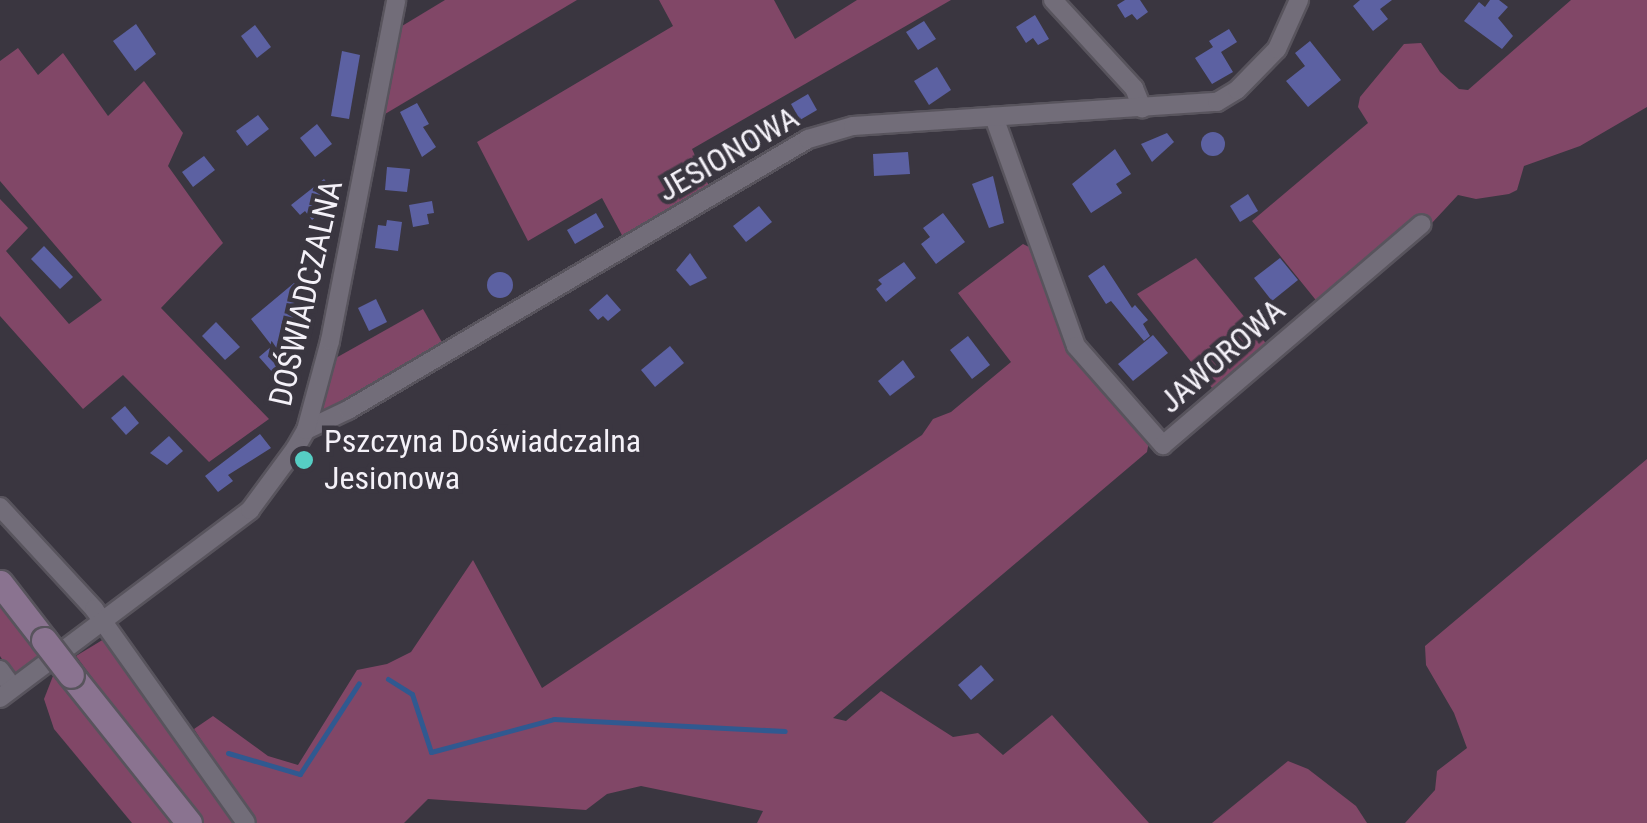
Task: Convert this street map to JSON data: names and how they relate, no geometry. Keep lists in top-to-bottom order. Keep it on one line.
{"streets":{"street":["JESIONOWA","DOŚWIADCZALNA","JAWOROWA"]},"crossings":[["JESIONOWA","DOŚWIADCZALNA"],["JESIONOWA","JAWOROWA"]],"places":["Pszczyna Doświadczalna Jesionowa"]}
